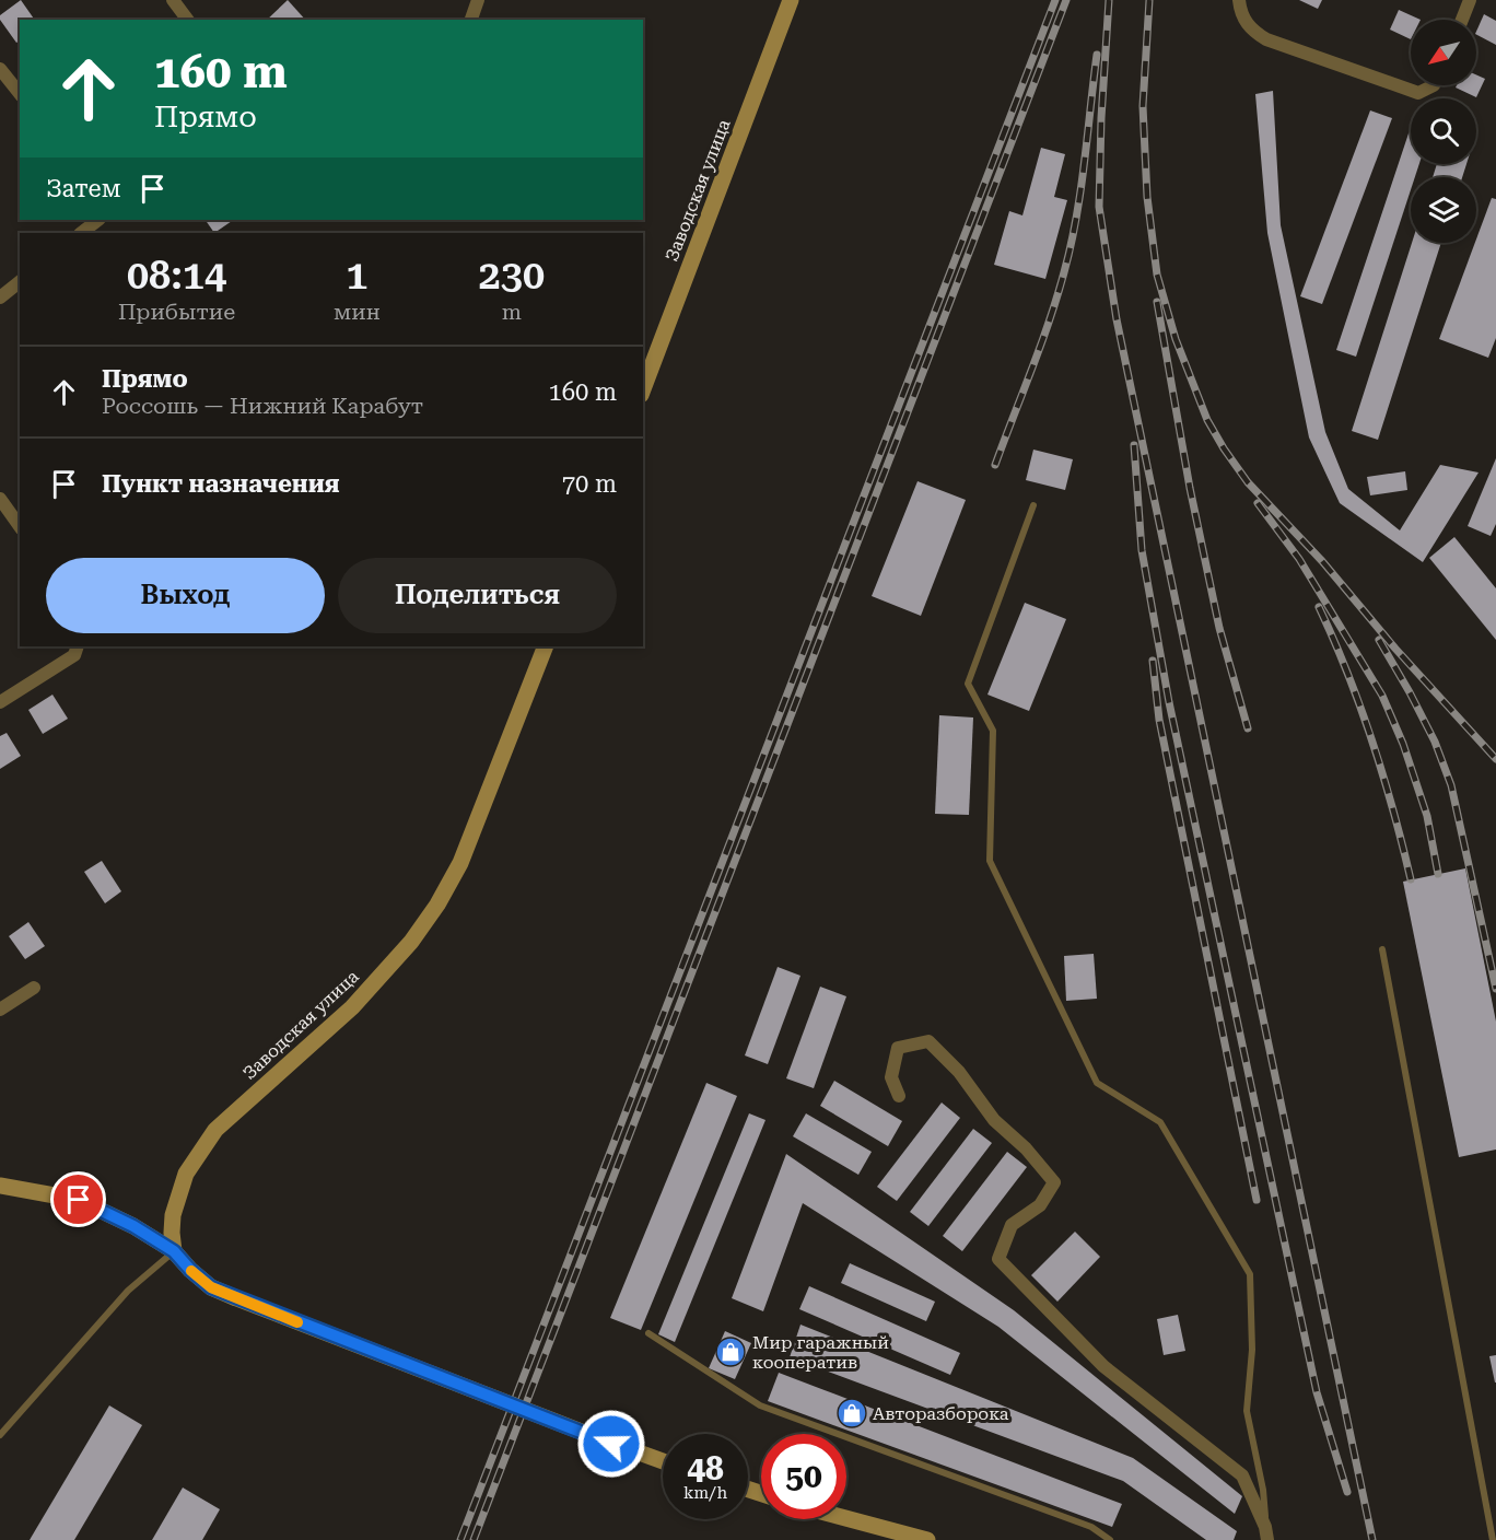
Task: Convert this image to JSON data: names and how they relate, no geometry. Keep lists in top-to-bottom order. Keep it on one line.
{"streets":{"main road":["Заводская улица"]},"places":{"shop":["Мир гаражный кооператив","Авторазборока"]},"north":"bottom left","page":{"turn":["160 m","Прямо"],"then":"Затем","eta":["08:14","Прибытие","1","мин","230","m"],"list":[{"name":"Прямо","note":"Россошь — Нижний Карабут","value":"160 m"},{"name":"Пункт назначения","value":"70 m"}],"buttons":["Выход","Поделиться"],"speed":"48 km/h","limit":"50"}}
